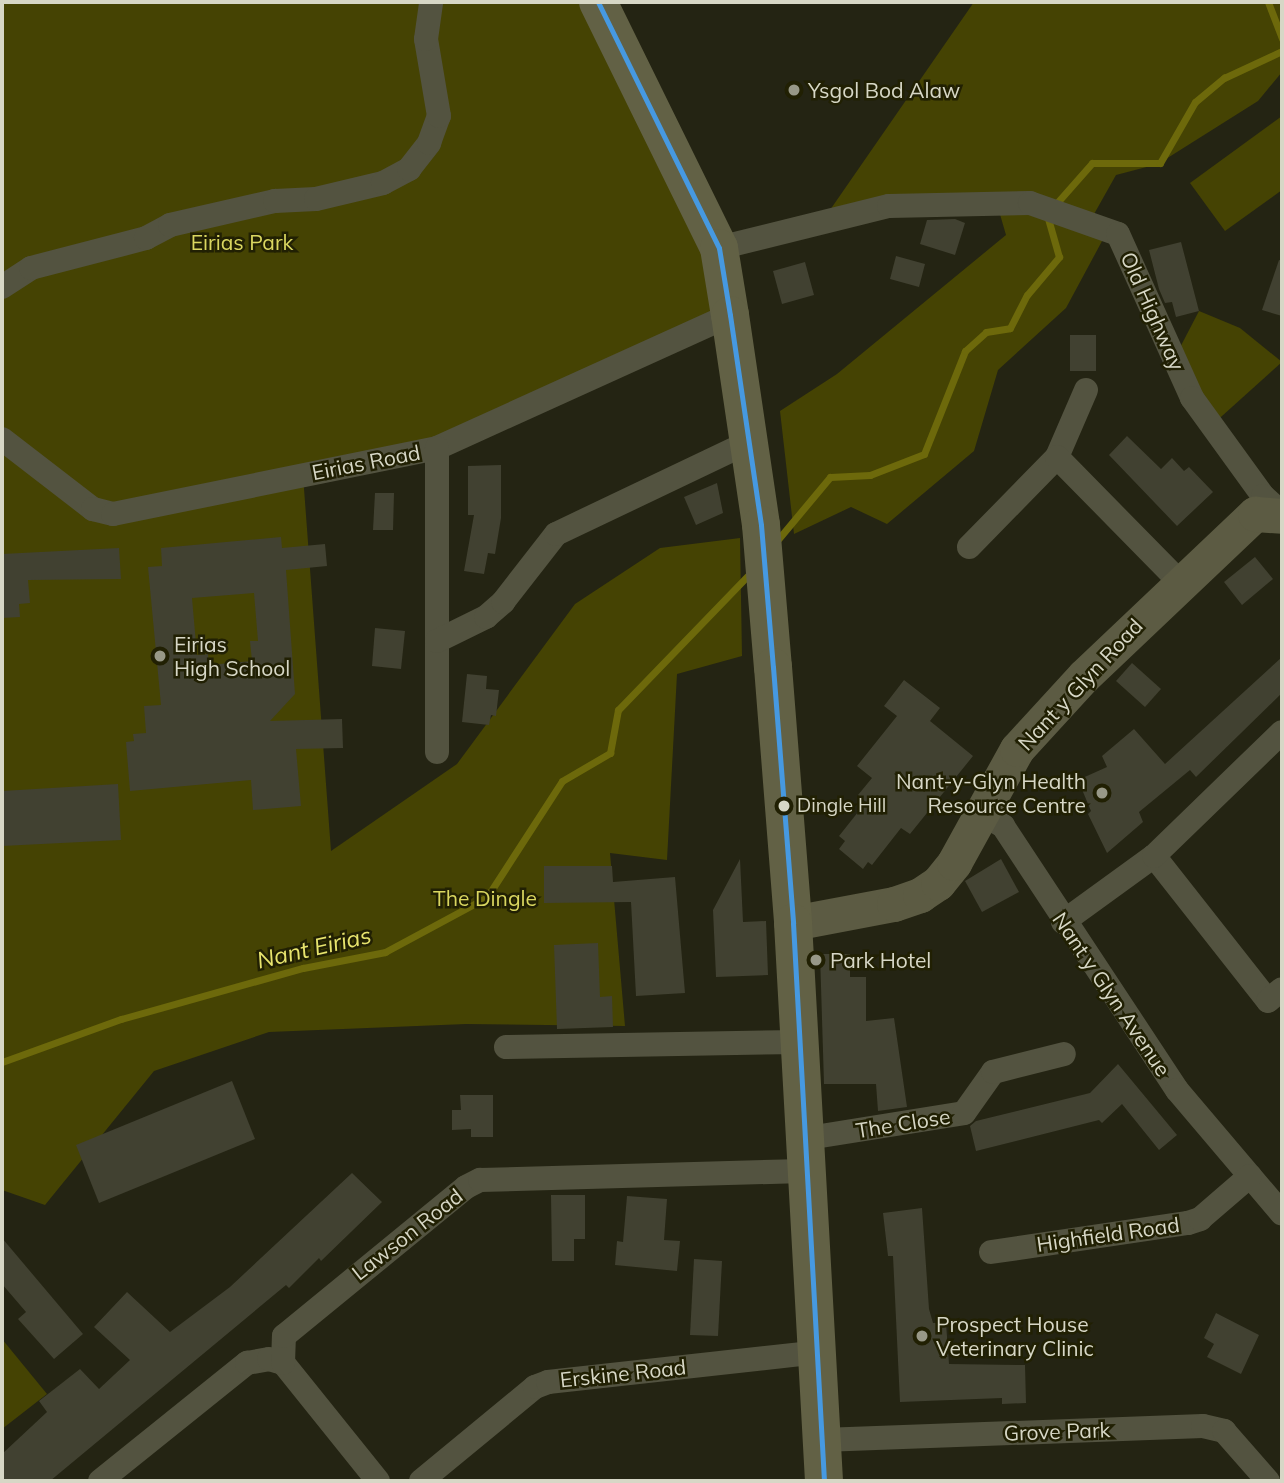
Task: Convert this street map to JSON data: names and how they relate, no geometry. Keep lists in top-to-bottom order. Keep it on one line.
{"streets":{"street":["Old Highway","Eirias Road","Nant y Glyn Road","Nant y Glyn Avenue","The Close","Lawson Road","Highfield Road","Erskine Road","Grove Park"]},"crossings":[["Old Highway","Nant y Glyn Road"],["Nant y Glyn Road","Nant y Glyn Avenue"],["Nant y Glyn Avenue","Highfield Road"],["The Close","Lawson Road"]],"water":["Nant Eirias"],"parks":["Eirias Park","The Dingle"],"places":["Ysgol Bod Alaw","Eirias High School","Nant-y-Glyn Health Resource Centre","Dingle Hill","Park Hotel","Prospect House Veterinary Clinic"]}
